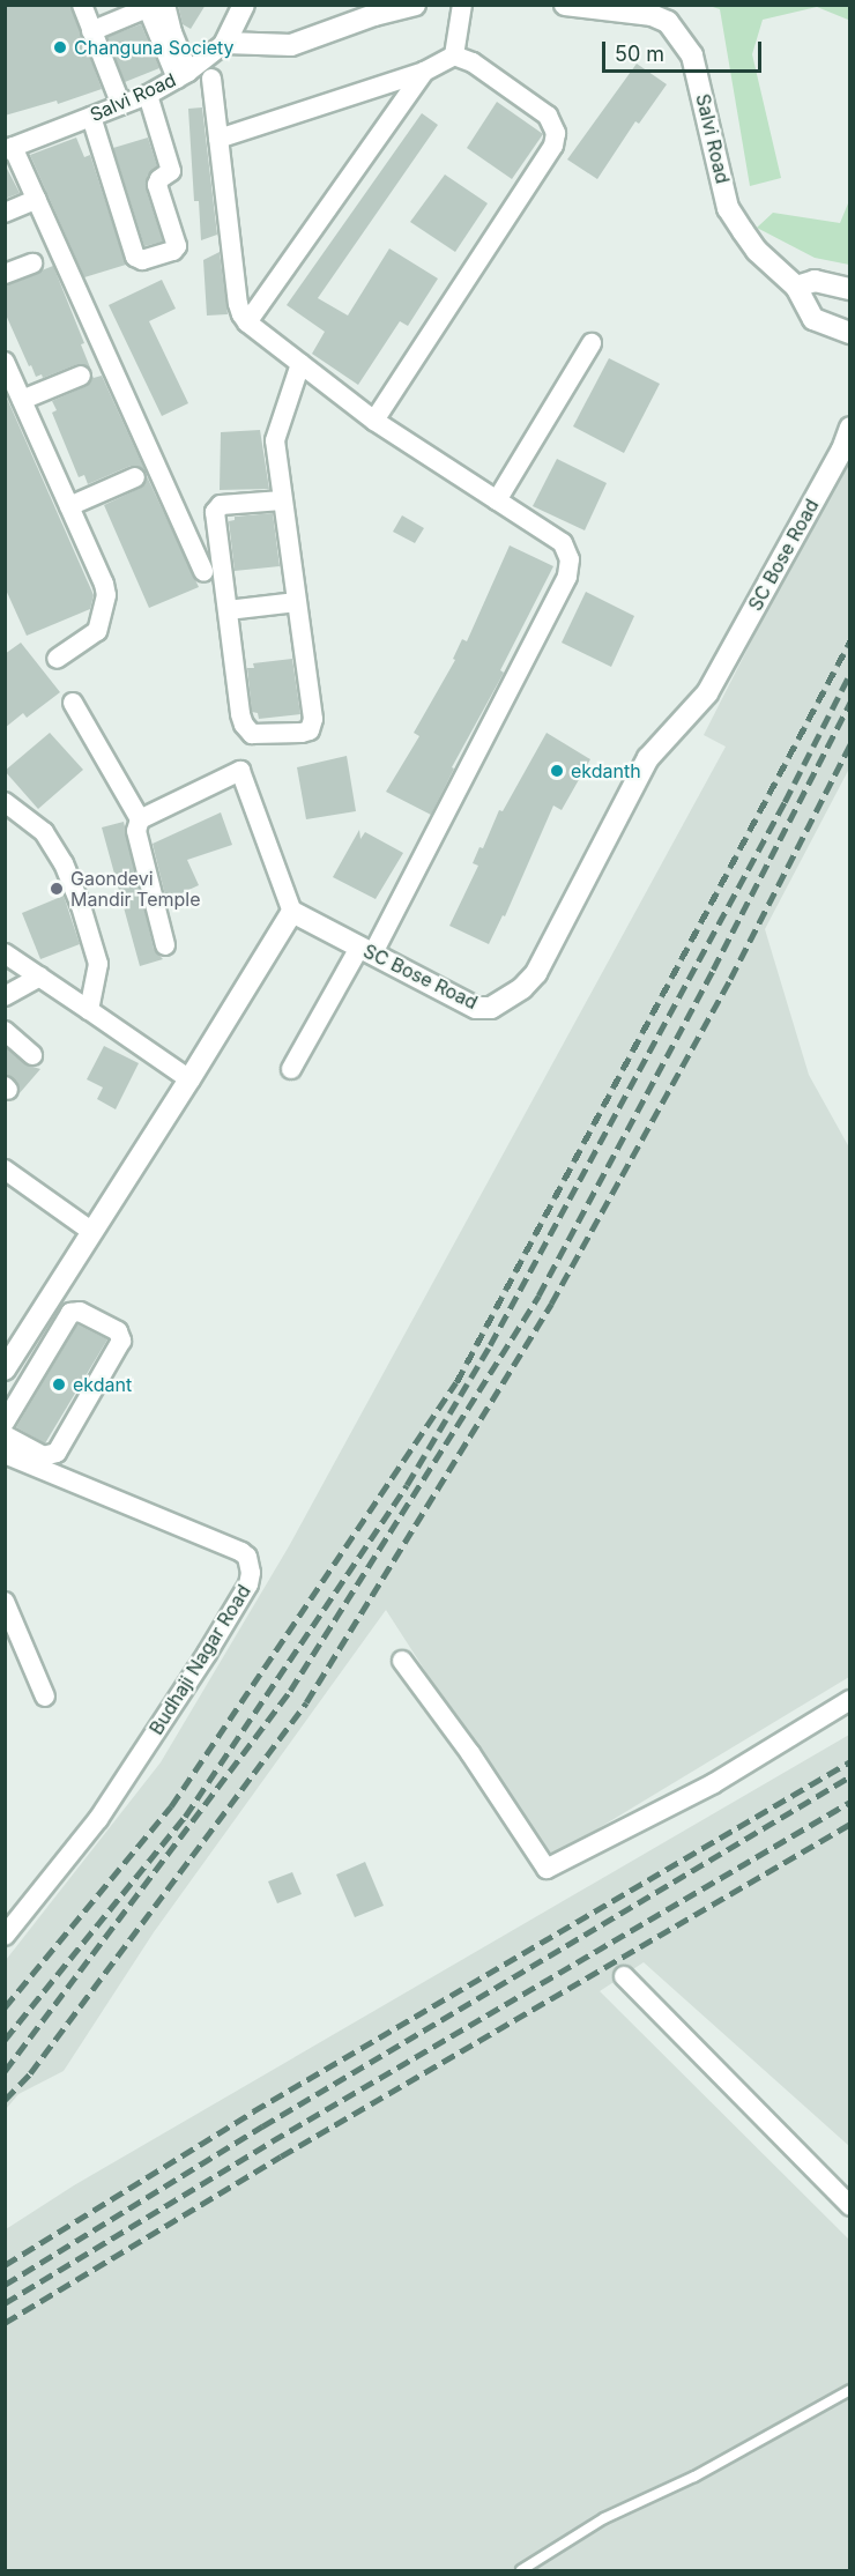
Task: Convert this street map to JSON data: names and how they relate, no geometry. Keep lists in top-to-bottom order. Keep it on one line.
{"streets":{"street":["Salvi Road","SC Bose Road","Budhaji Nagar Road"]},"places":["Changuna Society","ekdanth","Gaondevi Mandir Temple","ekdant"],"scale_bar":"50 m"}
